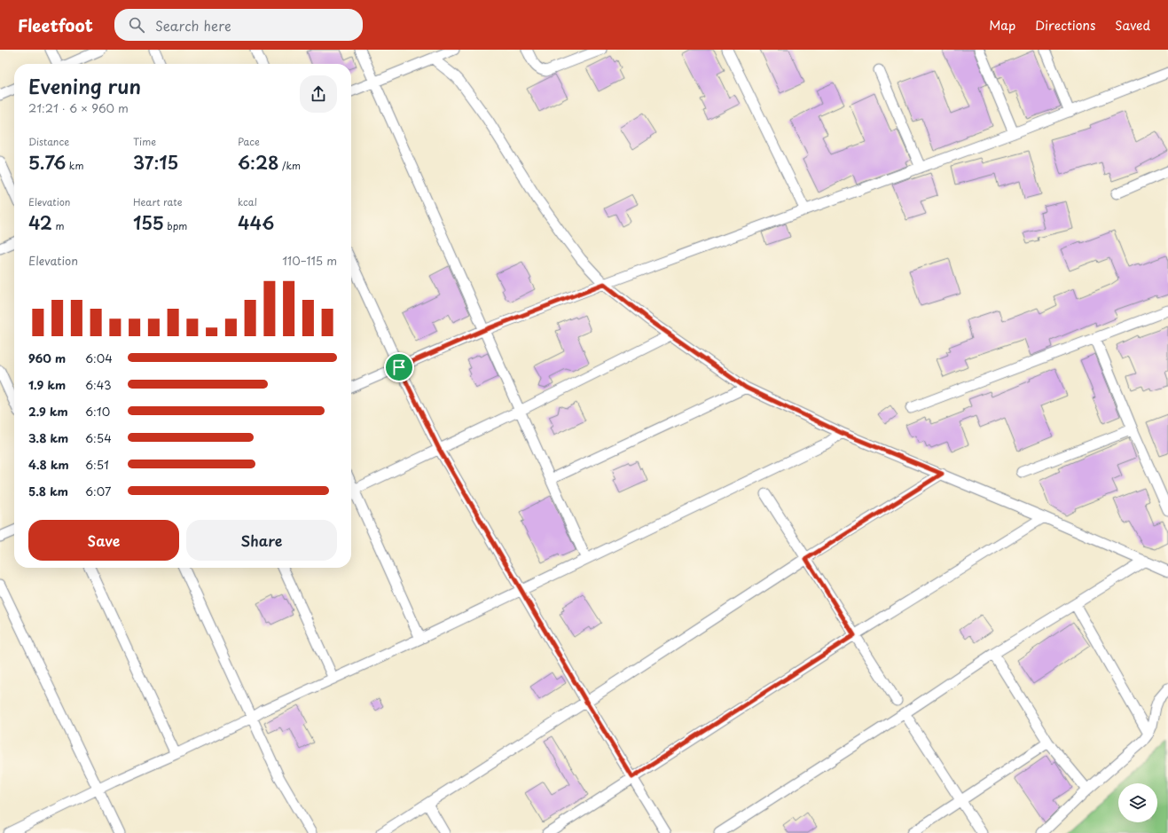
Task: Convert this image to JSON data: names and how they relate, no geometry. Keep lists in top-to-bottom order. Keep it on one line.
{"page":{"header":"Fleetfoot","search":"Search here","nav":["Map","Directions","Saved"],"heading":["Evening run","21:21 · 6 × 960 m"],"stats":[["Distance","5.76 km"],["Time","37:15"],["Pace","6:28 /km"],["Elevation","42 m"],["Heart rate","155 bpm"],["kcal","446"]],"chart":["Elevation","110–115 m"],"list":[{"name":"960 m","note":"6:04"},{"name":"1.9 km","note":"6:43"},{"name":"2.9 km","note":"6:10"},{"name":"3.8 km","note":"6:54"},{"name":"4.8 km","note":"6:51"},{"name":"5.8 km","note":"6:07"}],"buttons":["Save","Share"]}}
